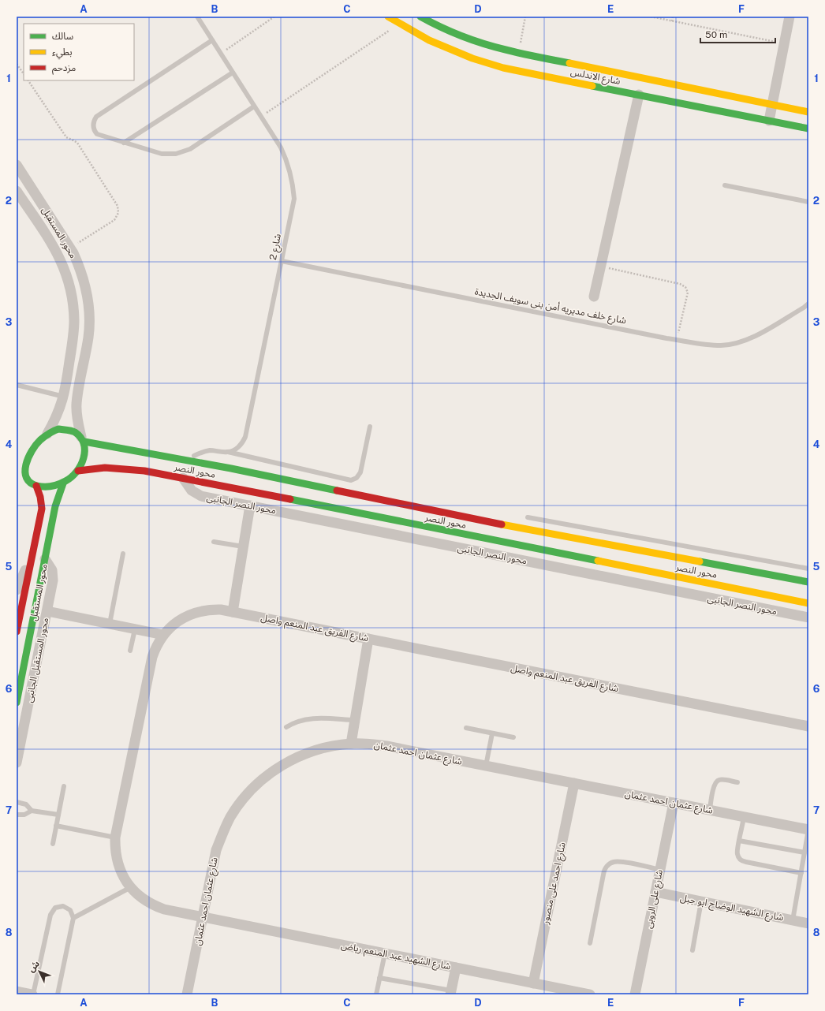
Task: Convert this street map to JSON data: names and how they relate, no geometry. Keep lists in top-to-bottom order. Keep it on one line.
{"streets":{"main road":["شارع الاندلس","محور المستقبل","محور النصر"],"street":["محور النصر الجانبى","شارع الفريق عبد المنعم واصل","محور المستقبل الجانبى","شارع عثمان احمد عثمان","شارع احمد على منصور","شارع على الروبى","شارع الشهيد الوضاح ابو جبل","شارع الشهيد عبد المنعم رياض"],"lane":["شارع 2","شارع خلف مديريه أمن بنى سويف الجديدة"]},"crossings":[["محور المستقبل","محور النصر"],["محور المستقبل","محور المستقبل الجانبى"],["شارع 2","شارع خلف مديريه أمن بنى سويف الجديدة"],["محور النصر","محور النصر الجانبى"],["شارع الفريق عبد المنعم واصل","شارع عثمان احمد عثمان"],["شارع الفريق عبد المنعم واصل","شارع الشهيد عبد المنعم رياض"],["شارع عثمان احمد عثمان","شارع احمد على منصور"],["شارع عثمان احمد عثمان","شارع على الروبى"],["شارع عثمان احمد عثمان","شارع الشهيد عبد المنعم رياض"],["شارع احمد على منصور","شارع الشهيد عبد المنعم رياض"],["شارع على الروبى","شارع الشهيد الوضاح ابو جبل"]],"legend":["سالك","بطيء","مزدحم"],"scale_bar":"50 m","north":"top left","grid":{"columns":["A","B","C","D","E","F"],"rows":["1","2","3","4","5","6","7","8"]}}
